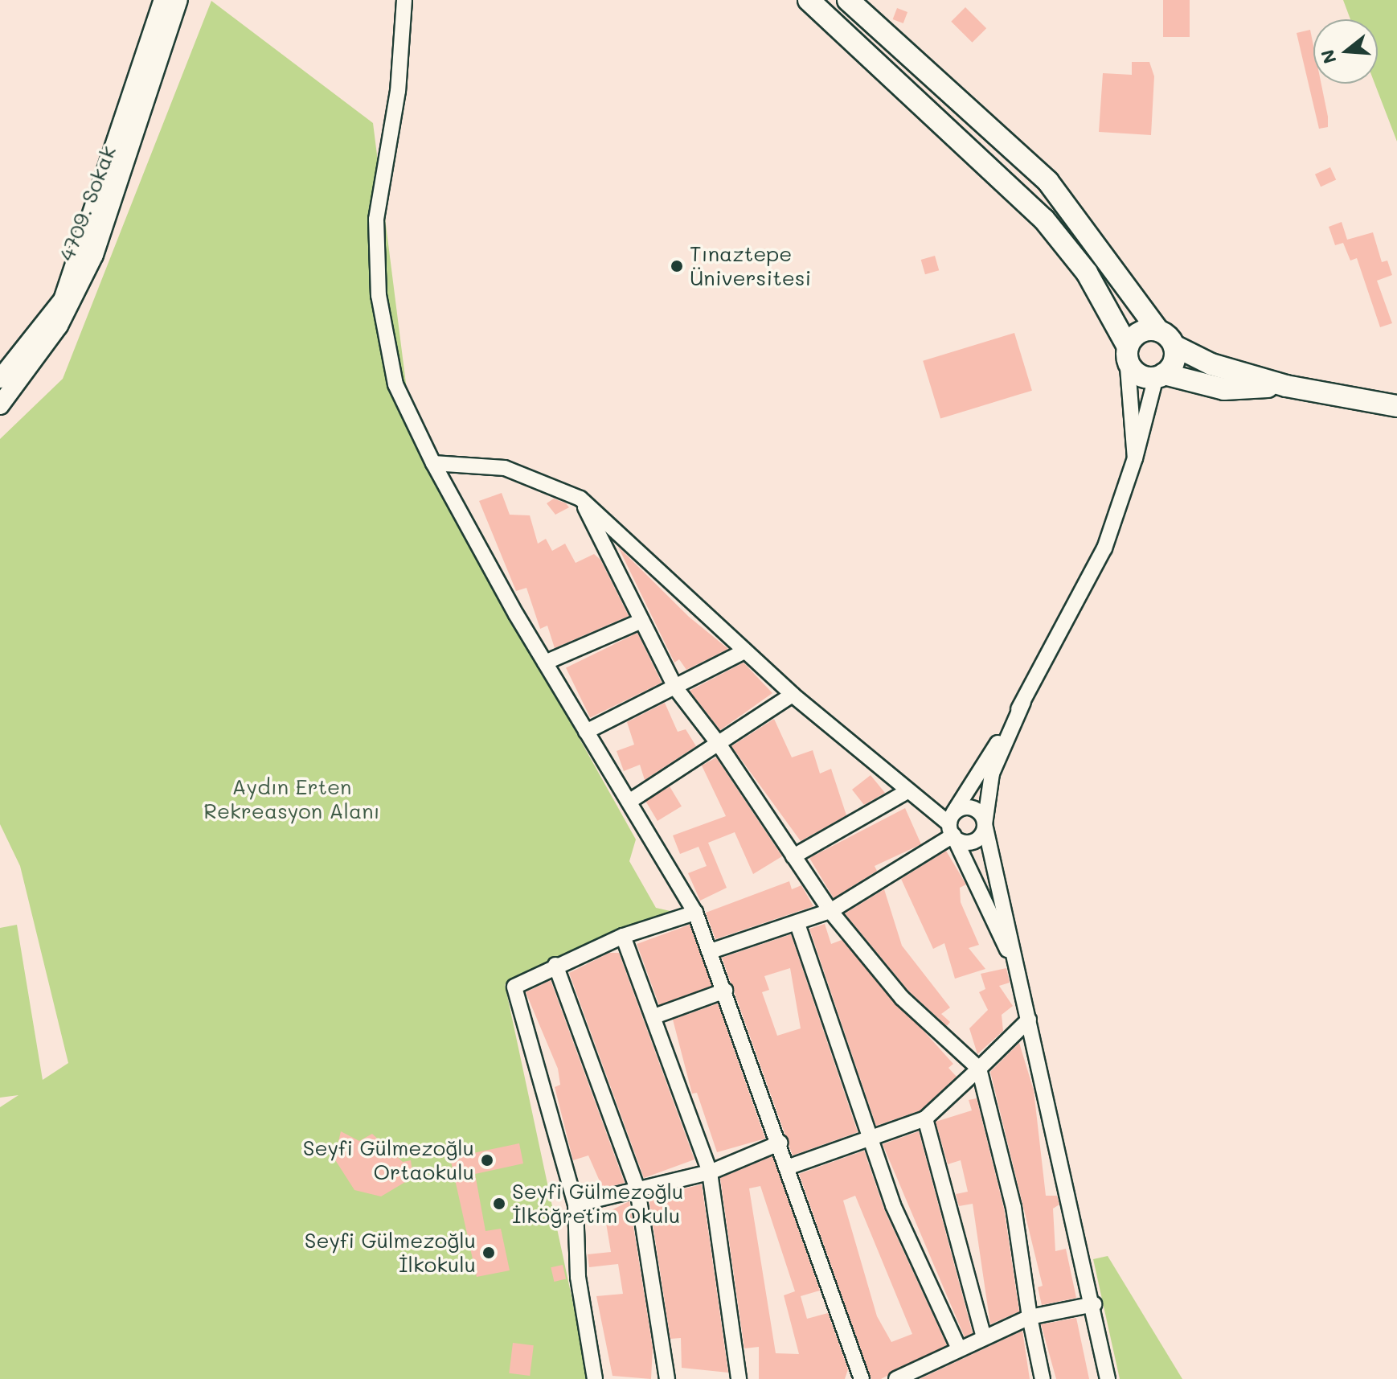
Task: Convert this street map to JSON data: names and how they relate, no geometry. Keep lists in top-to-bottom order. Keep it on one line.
{"streets":{"street":["4709. Sokak"]},"parks":["Aydın Erten Rekreasyon Alanı"],"places":["Tınaztepe Üniversitesi","Seyfi Gülmezoğlu Ortaokulu","Seyfi Gülmezoğlu İlköğretim Okulu","Seyfi Gülmezoğlu İlkokulu"],"north":"left"}
